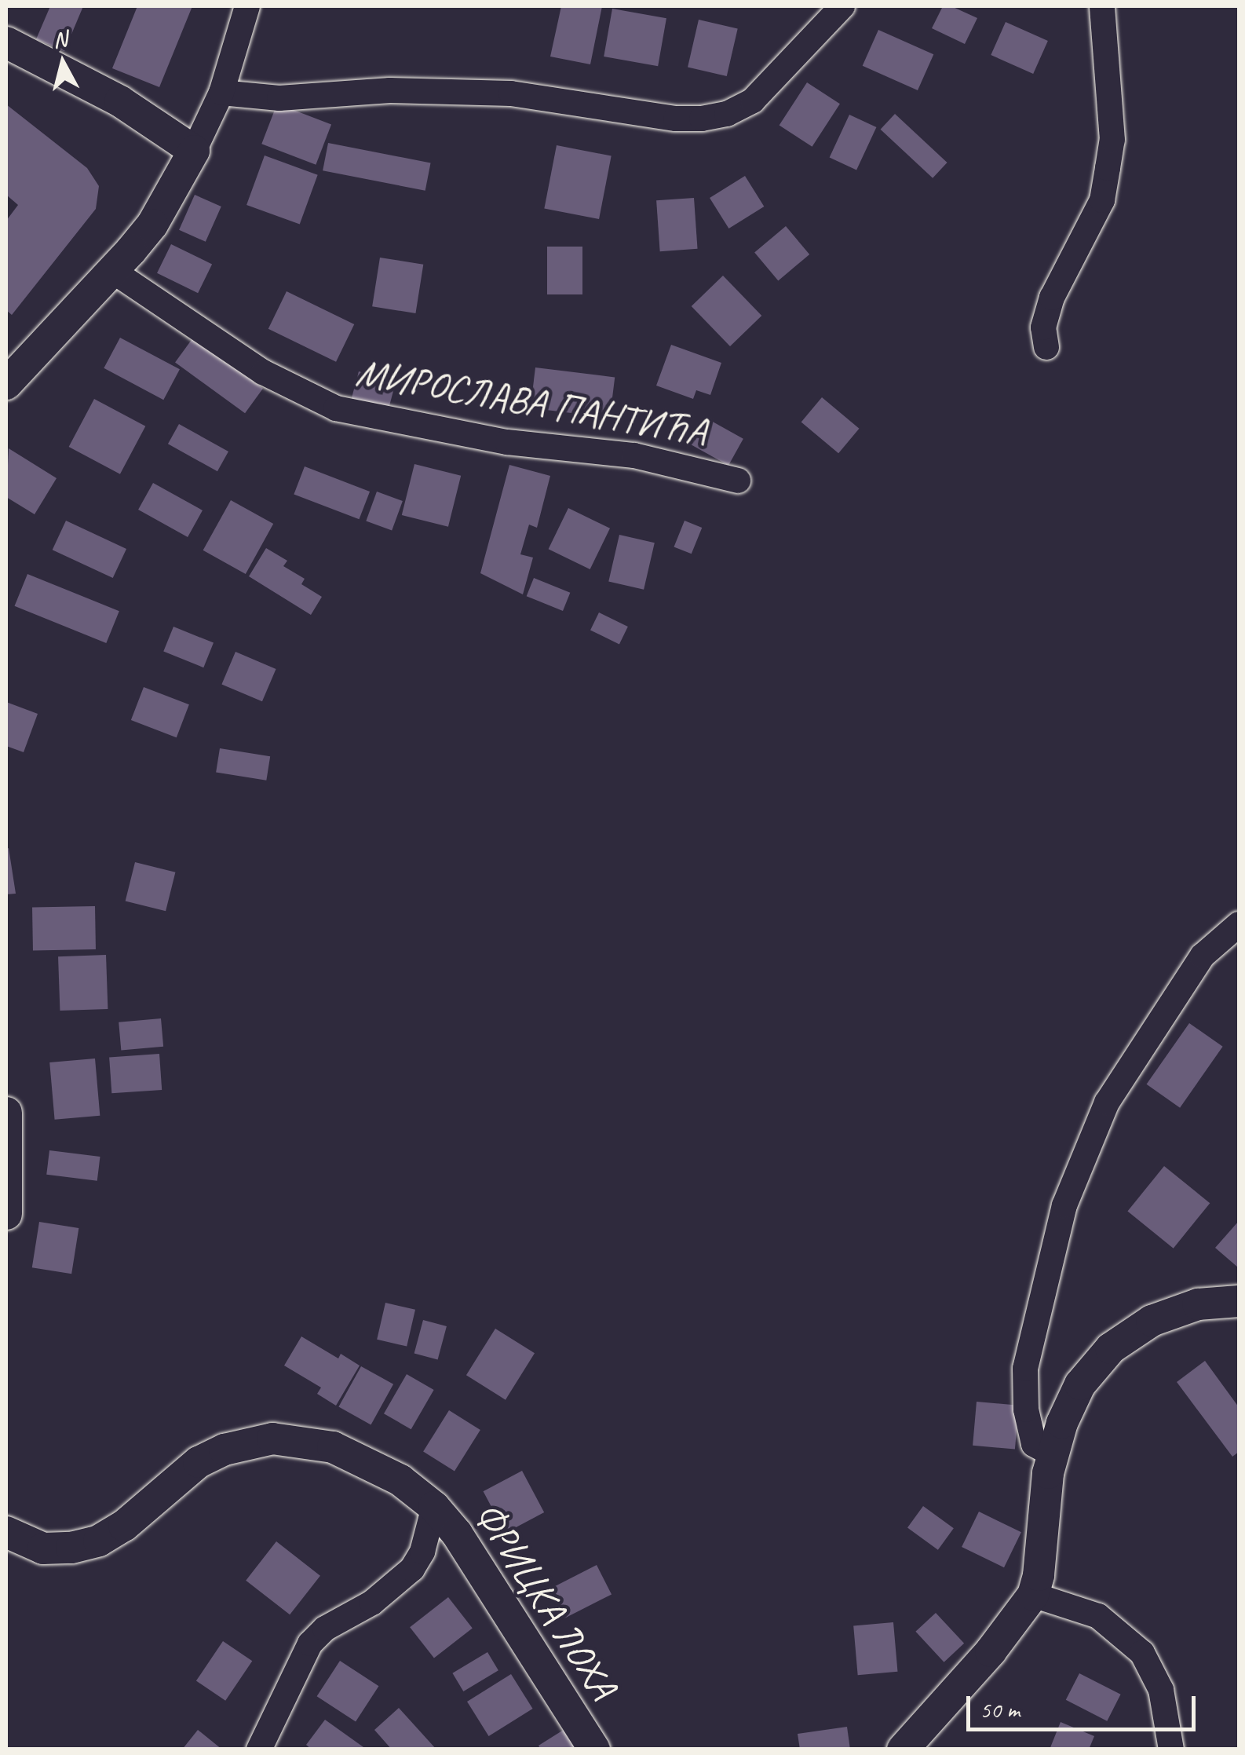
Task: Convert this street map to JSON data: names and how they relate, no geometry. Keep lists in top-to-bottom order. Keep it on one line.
{"streets":{"street":["МИРОСЛАВА ПАНТИЋА","ФРИЦКА ЛОХА"]},"scale_bar":"50 m","north":"top"}
